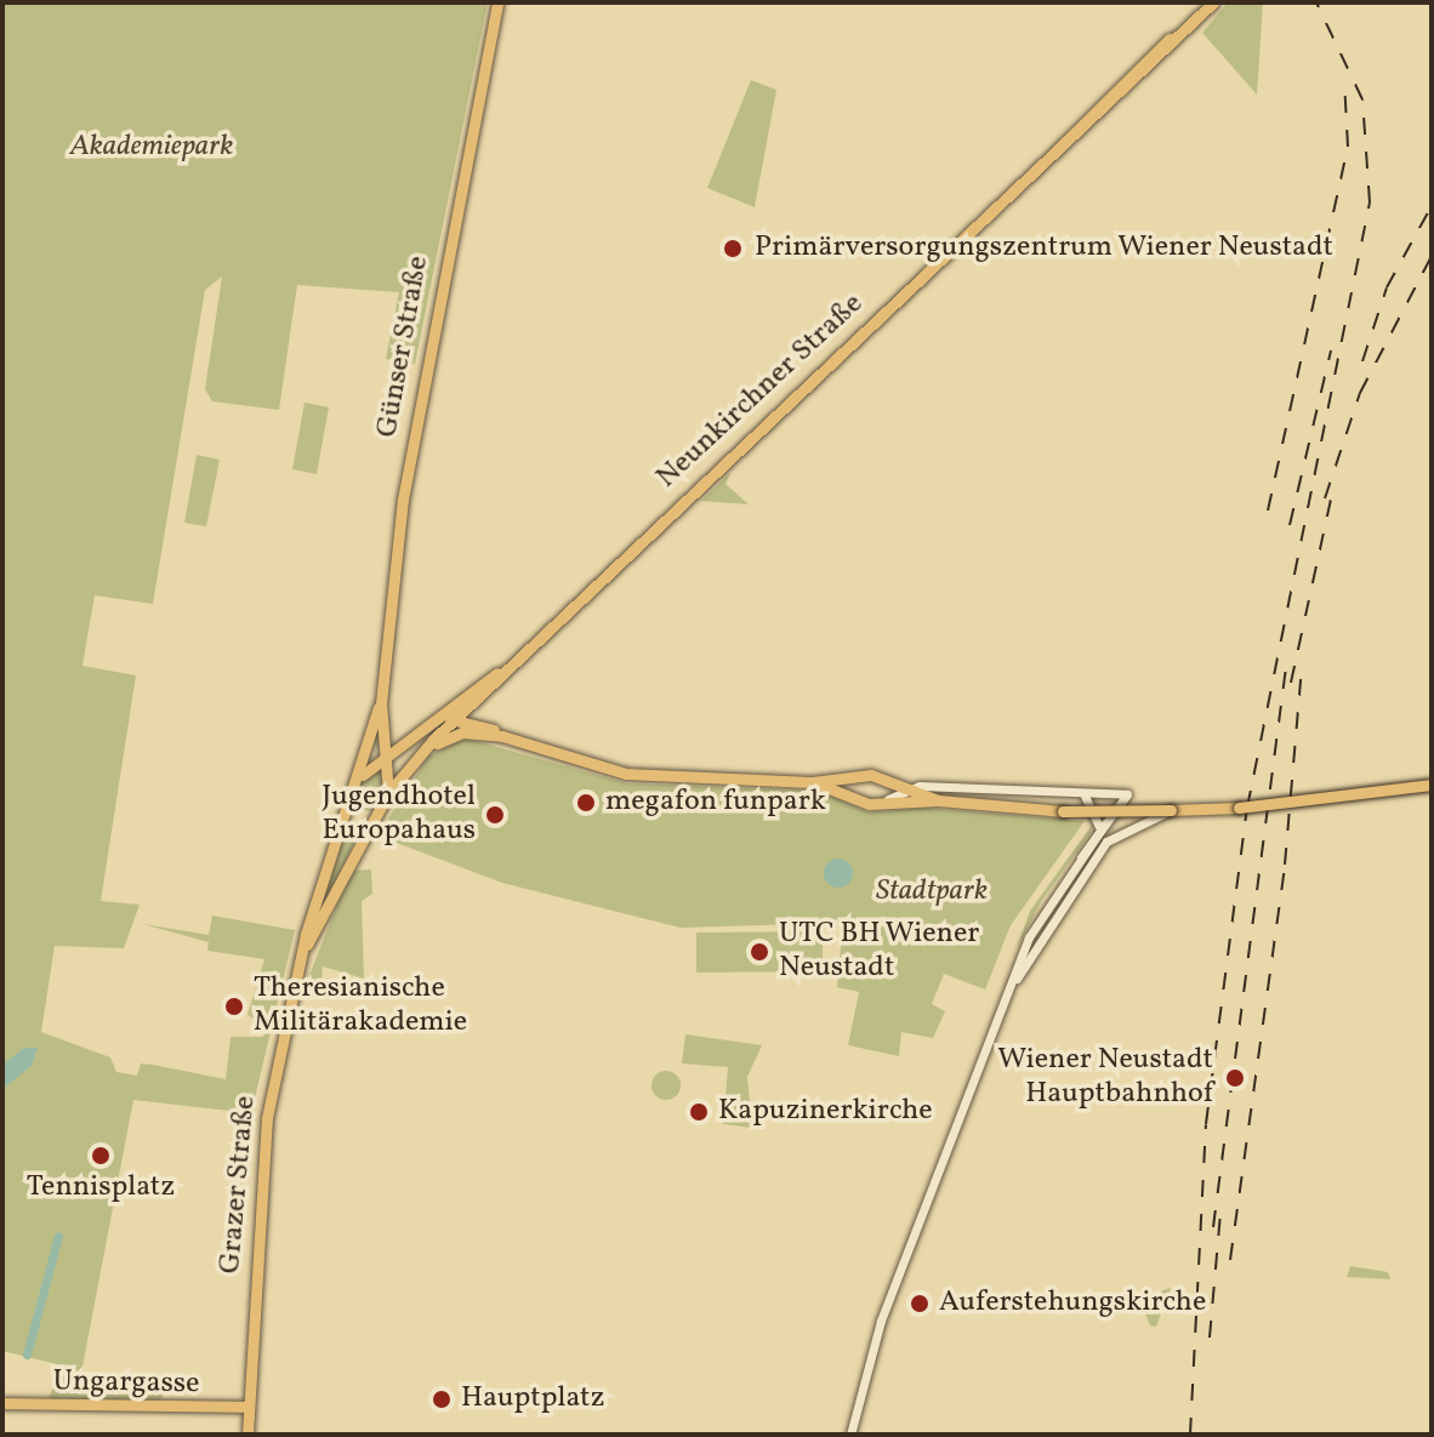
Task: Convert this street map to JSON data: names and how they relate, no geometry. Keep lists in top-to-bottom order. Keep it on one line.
{"streets":{"main road":["Günser Straße","Neunkirchner Straße","Grazer Straße","Ungargasse"]},"crossings":[["Günser Straße","Grazer Straße"],["Neunkirchner Straße","Grazer Straße"],["Grazer Straße","Ungargasse"]],"parks":["Akademiepark","Stadtpark"],"places":["Primärversorgungszentrum Wiener Neustadt","megafon funpark","Jugendhotel Europahaus","UTC BH Wiener Neustadt","Theresianische Militärakademie","Wiener Neustadt Hauptbahnhof","Kapuzinerkirche","Tennisplatz","Auferstehungskirche","Hauptplatz"]}
